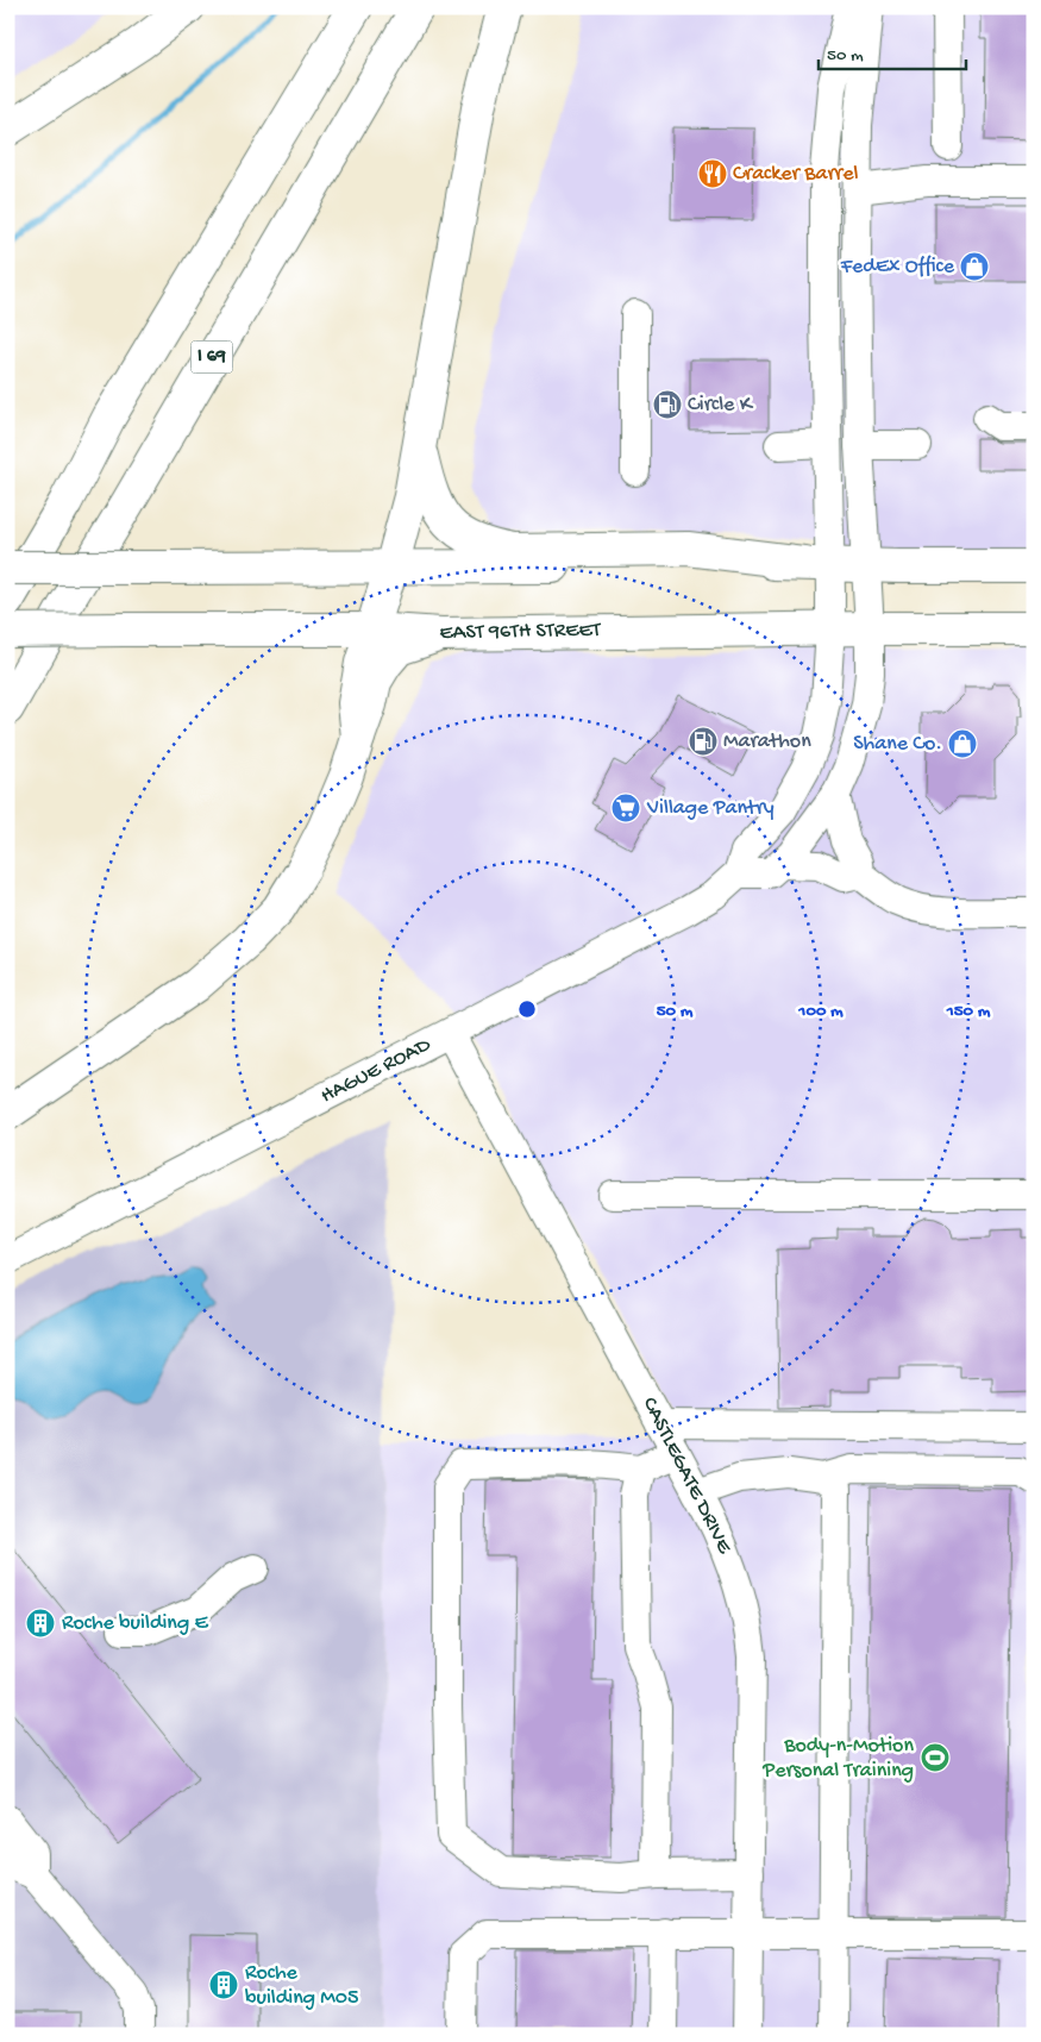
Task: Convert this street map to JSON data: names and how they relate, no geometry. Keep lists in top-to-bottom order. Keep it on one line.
{"streets":{"main road":["I 69","EAST 96TH STREET"],"street":["HAGUE ROAD","CASTLEGATE DRIVE"]},"crossings":[["EAST 96TH STREET","HAGUE ROAD"],["HAGUE ROAD","CASTLEGATE DRIVE"]],"places":{"restaurant":["Cracker Barrel"],"shop":["FedEx Office","Shane Co."],"fuel station":["Circle K","Marathon"],"supermarket":["Village Pantry"],"building":["Roche building E","Roche building M05"],"sports":["Body-n-Motion Personal Training"]},"scale_bar":"50 m","rings":["50 m","100 m","150 m"]}
